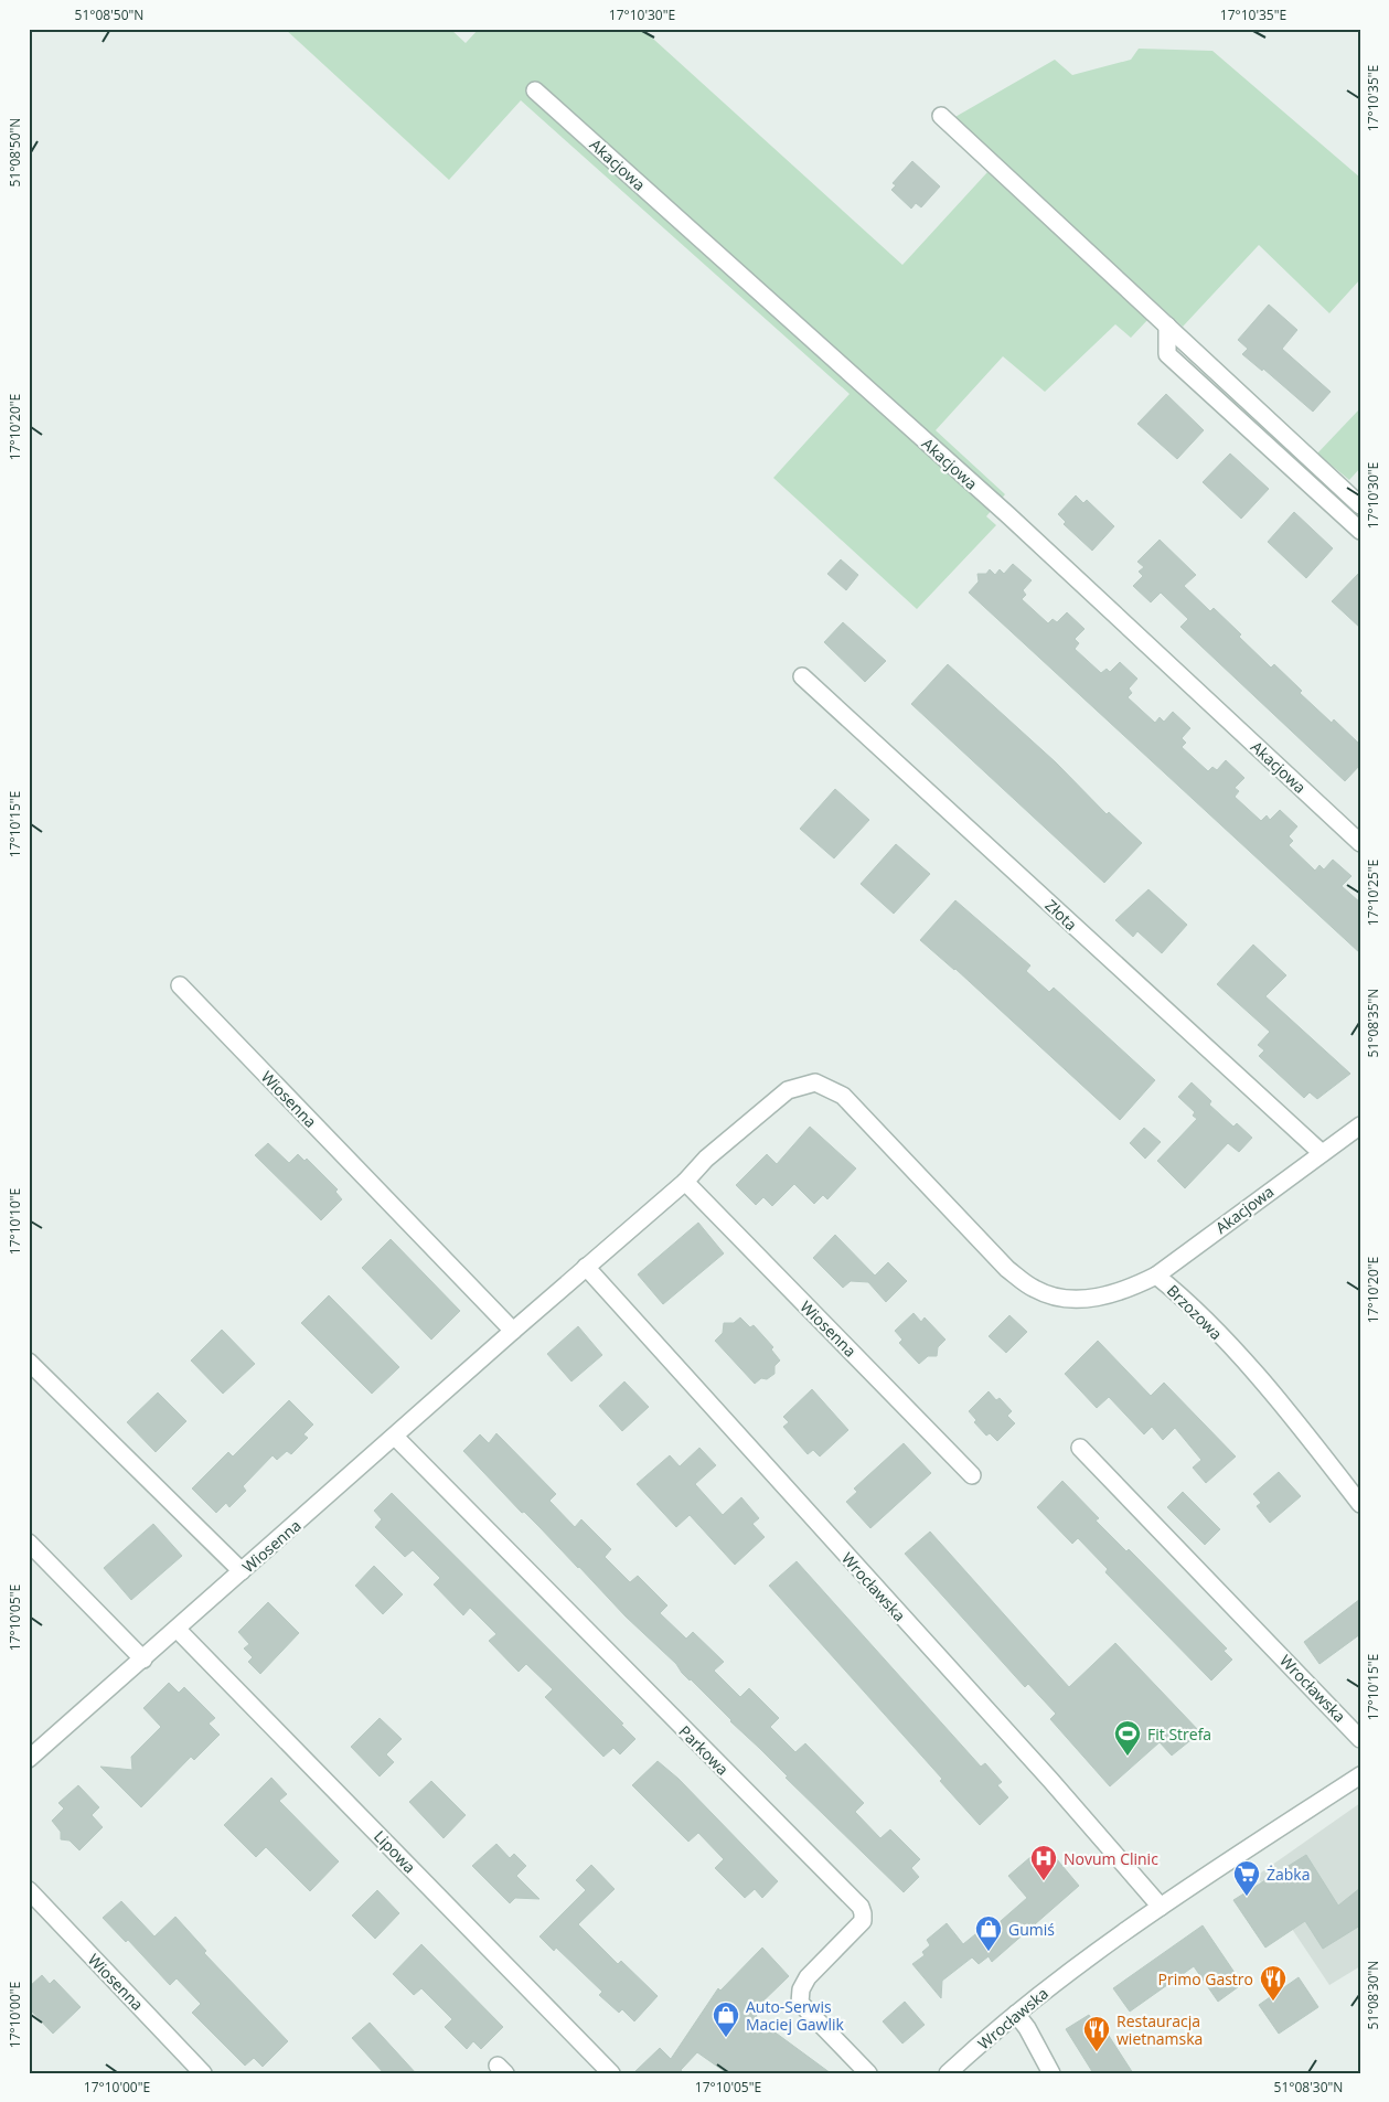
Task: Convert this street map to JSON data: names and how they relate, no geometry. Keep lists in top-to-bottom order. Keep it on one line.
{"streets":{"street":["Akacjowa","Złota","Wiosenna","Brzozowa","Wrocławska","Parkowa","Lipowa"]},"crossings":[["Akacjowa","Złota"],["Akacjowa","Brzozowa"],["Wiosenna","Brzozowa"],["Wiosenna","Wrocławska"],["Wiosenna","Parkowa"],["Wiosenna","Lipowa"]],"places":{"sports":["Fit Strefa"],"hospital":["Novum Clinic"],"supermarket":["Żabka"],"shop":["Gumiś","Auto-Serwis Maciej Gawlik"],"restaurant":["Primo Gastro","Restauracja wietnamska"]},"coordinates":["51°08'50\"N","17°10'30\"E","17°10'35\"E","17°10'20\"E","17°10'15\"E","17°10'25\"E","51°08'35\"N","17°10'10\"E","17°10'05\"E","51°08'30\"N","17°10'00\"E"]}
